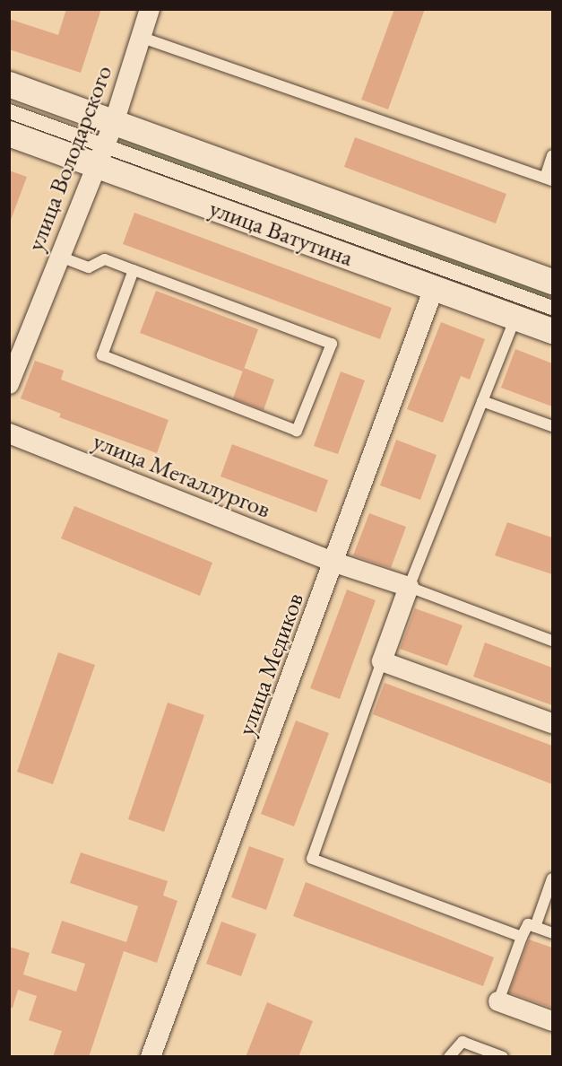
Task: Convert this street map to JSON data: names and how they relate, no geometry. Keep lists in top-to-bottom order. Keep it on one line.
{"streets":{"street":["улица Володарского","улица Ватутина","улица Металлургов","улица Медиков"]},"crossings":[["улица Володарского","улица Ватутина"],["улица Ватутина","улица Медиков"],["улица Металлургов","улица Медиков"]]}
